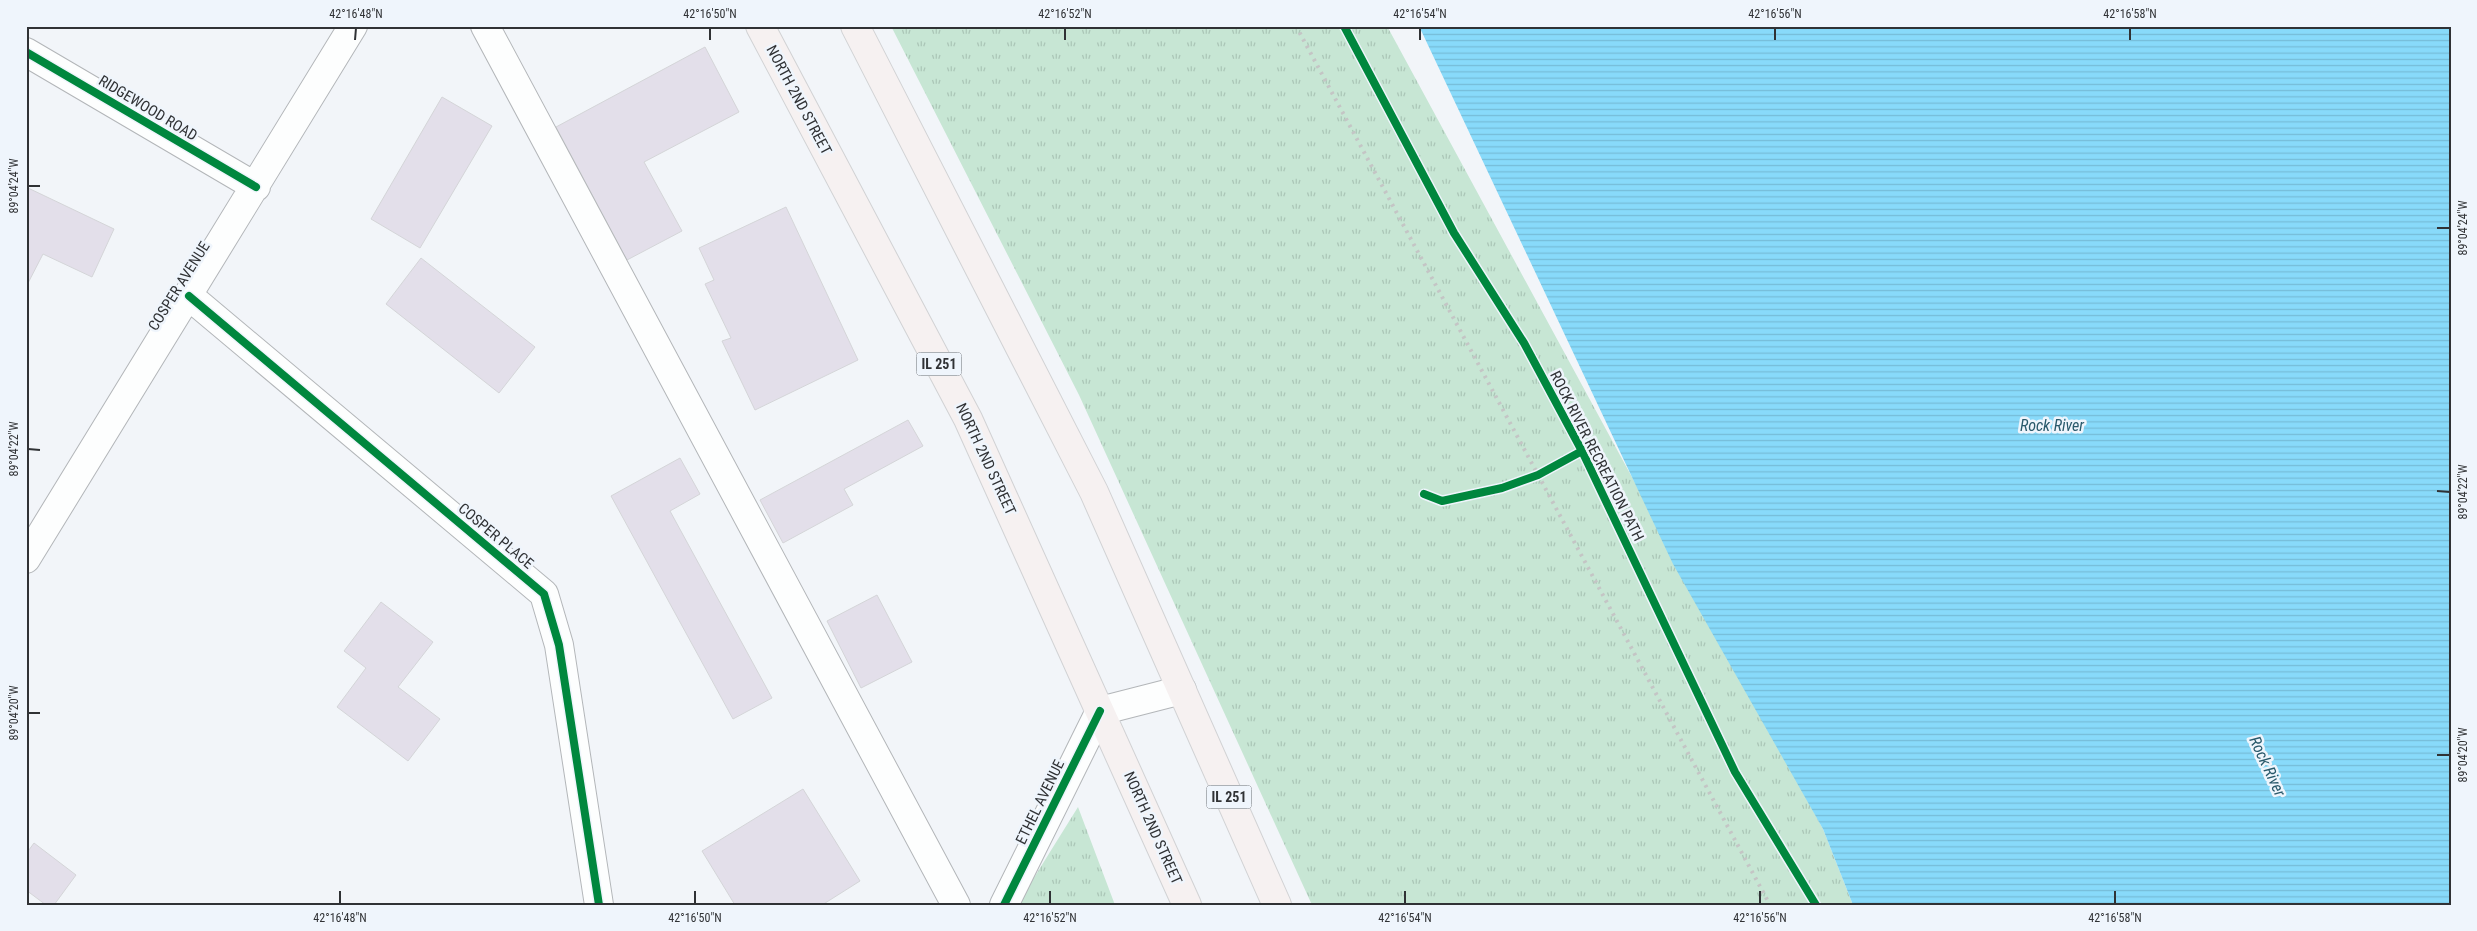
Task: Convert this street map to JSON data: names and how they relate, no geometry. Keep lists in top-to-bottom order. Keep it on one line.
{"streets":{"main road":["NORTH 2ND STREET","IL 251"],"street":["RIDGEWOOD ROAD","COSPER AVENUE","COSPER PLACE","ETHEL AVENUE"],"cycle path":["ROCK RIVER RECREATION PATH"]},"crossings":[["NORTH 2ND STREET","ETHEL AVENUE"],["RIDGEWOOD ROAD","COSPER AVENUE"],["COSPER AVENUE","COSPER PLACE"]],"water":["Rock River"],"coordinates":["42°16'48\"N","42°16'50\"N","42°16'52\"N","42°16'54\"N","42°16'56\"N","42°16'58\"N","89°04'24\"W","89°04'22\"W","89°04'20\"W"]}
